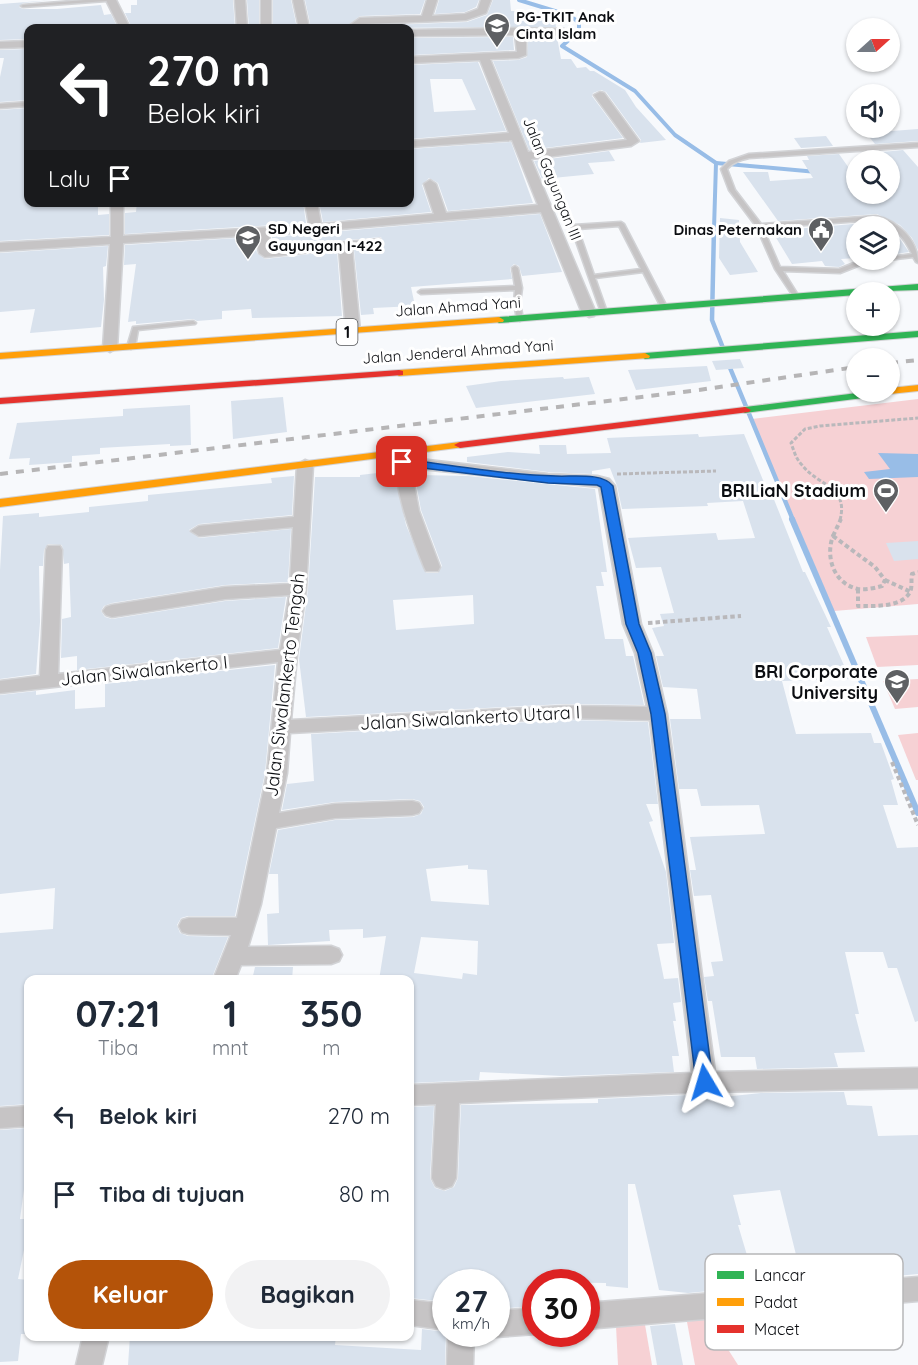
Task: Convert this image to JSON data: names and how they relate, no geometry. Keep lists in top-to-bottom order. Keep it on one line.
{"streets":{"main road":["Jalan Ahmad Yani","1","Jalan Jenderal Ahmad Yani"],"street":["Jalan Gayungan III","Jalan Siwalankerto I","Jalan Siwalankerto Tengah","Jalan Siwalankerto Utara I"]},"crossings":[["Jalan Gayungan III","Jalan Ahmad Yani"],["Jalan Siwalankerto I","Jalan Siwalankerto Tengah"],["Jalan Siwalankerto Tengah","Jalan Siwalankerto Utara I"]],"places":{"school or university":["PG-TKIT Anak Cinta Islam","SD Negeri Gayungan I-422","BRI Corporate University"],"public building":["Dinas Peternakan"],"sports":["BRILiaN Stadium"]},"legend":["Lancar","Padat","Macet"],"north":"right","page":{"map_buttons":["+","−"],"turn":["270 m","Belok kiri"],"then":"Lalu","eta":["07:21","Tiba","1","mnt","350","m"],"list":[{"name":"Belok kiri","value":"270 m"},{"name":"Tiba di tujuan","value":"80 m"}],"buttons":["Keluar","Bagikan"],"speed":"27 km/h","limit":"30"}}
